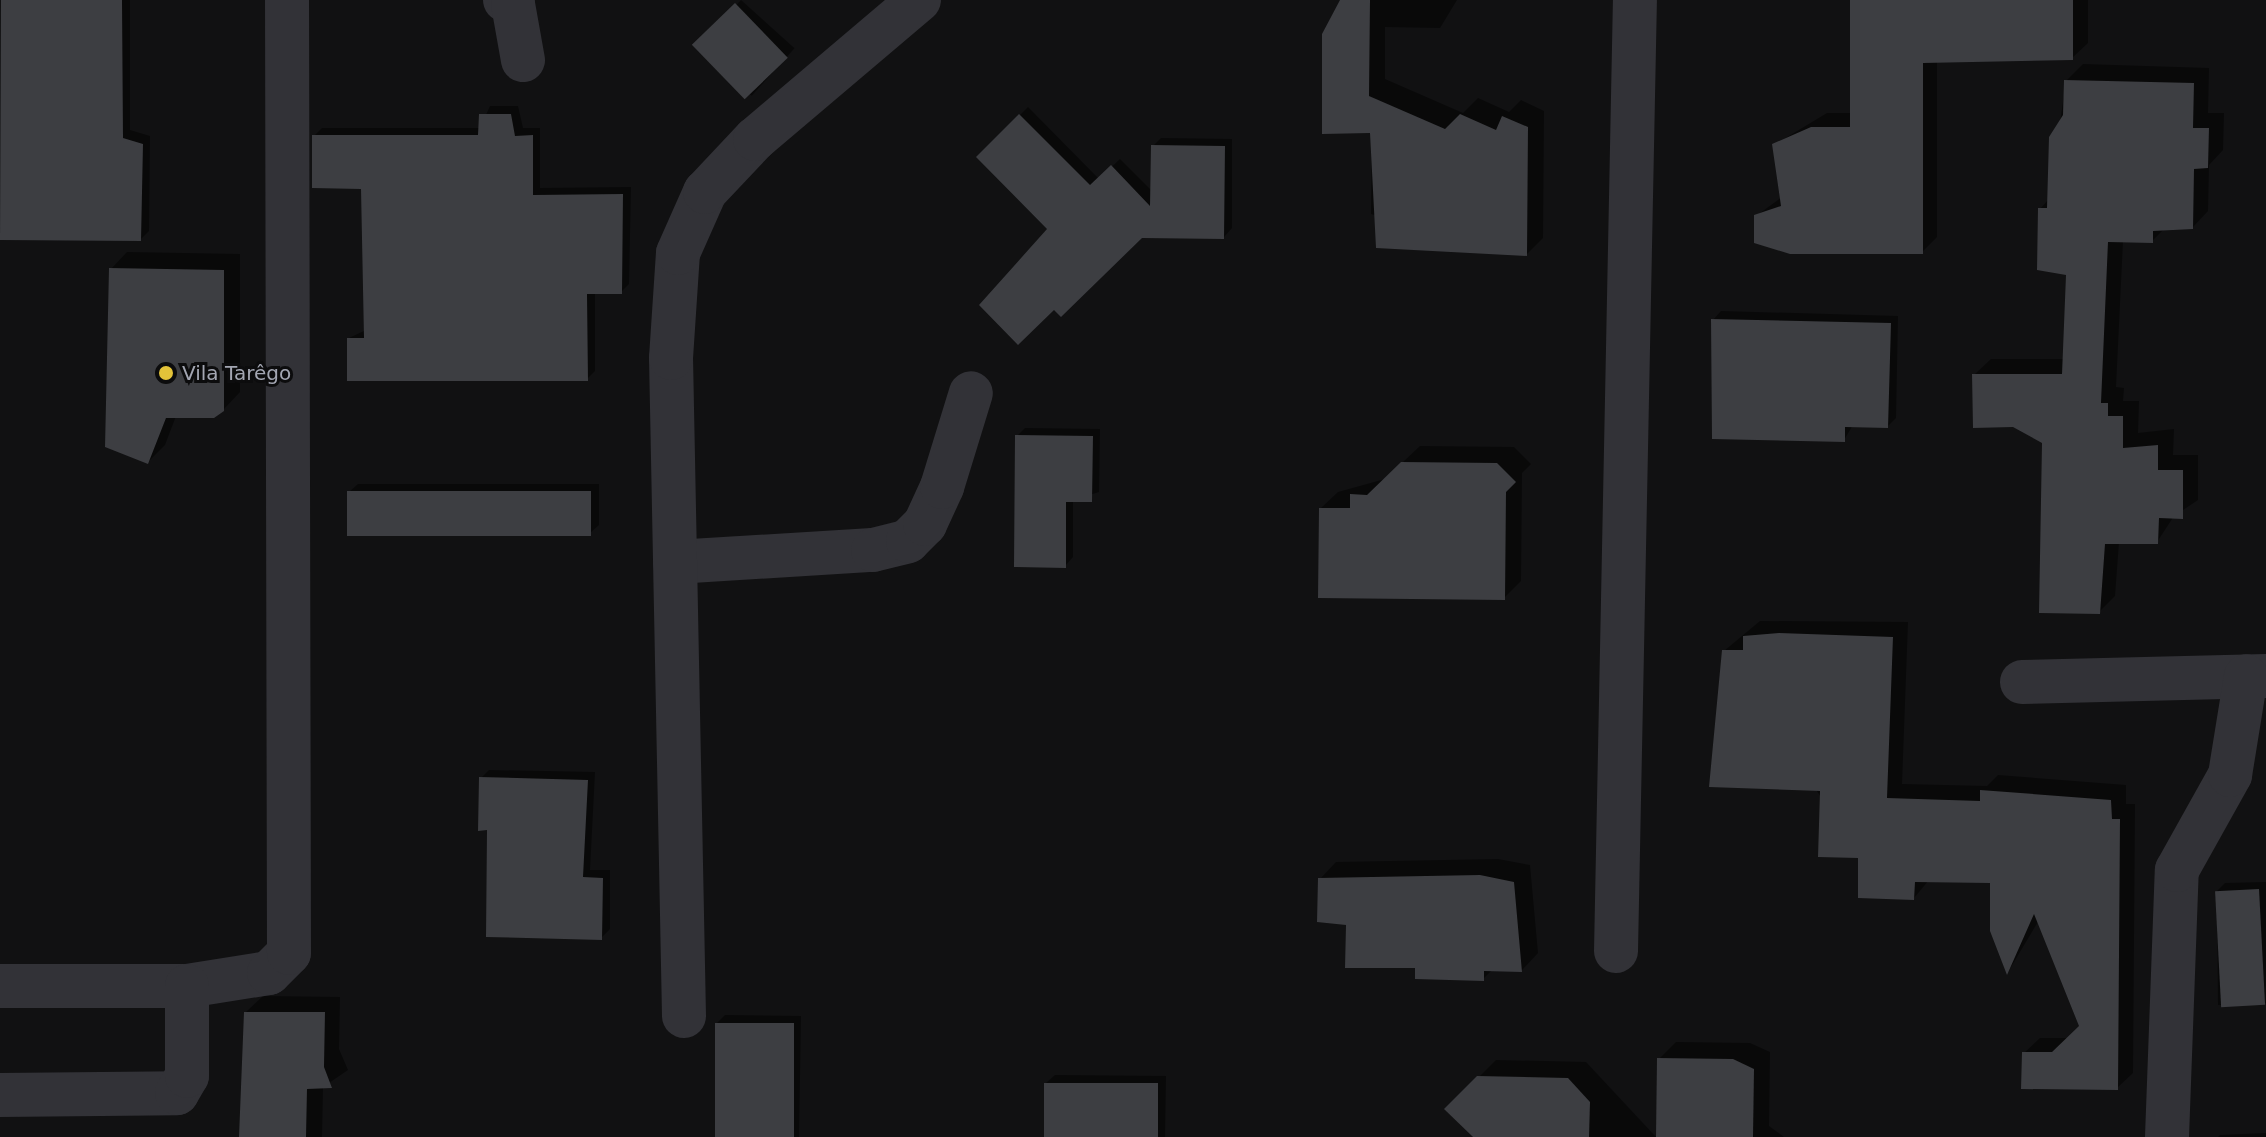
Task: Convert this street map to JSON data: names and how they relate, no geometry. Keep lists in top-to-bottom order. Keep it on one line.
{"places":["Vila Tarêgo"]}
